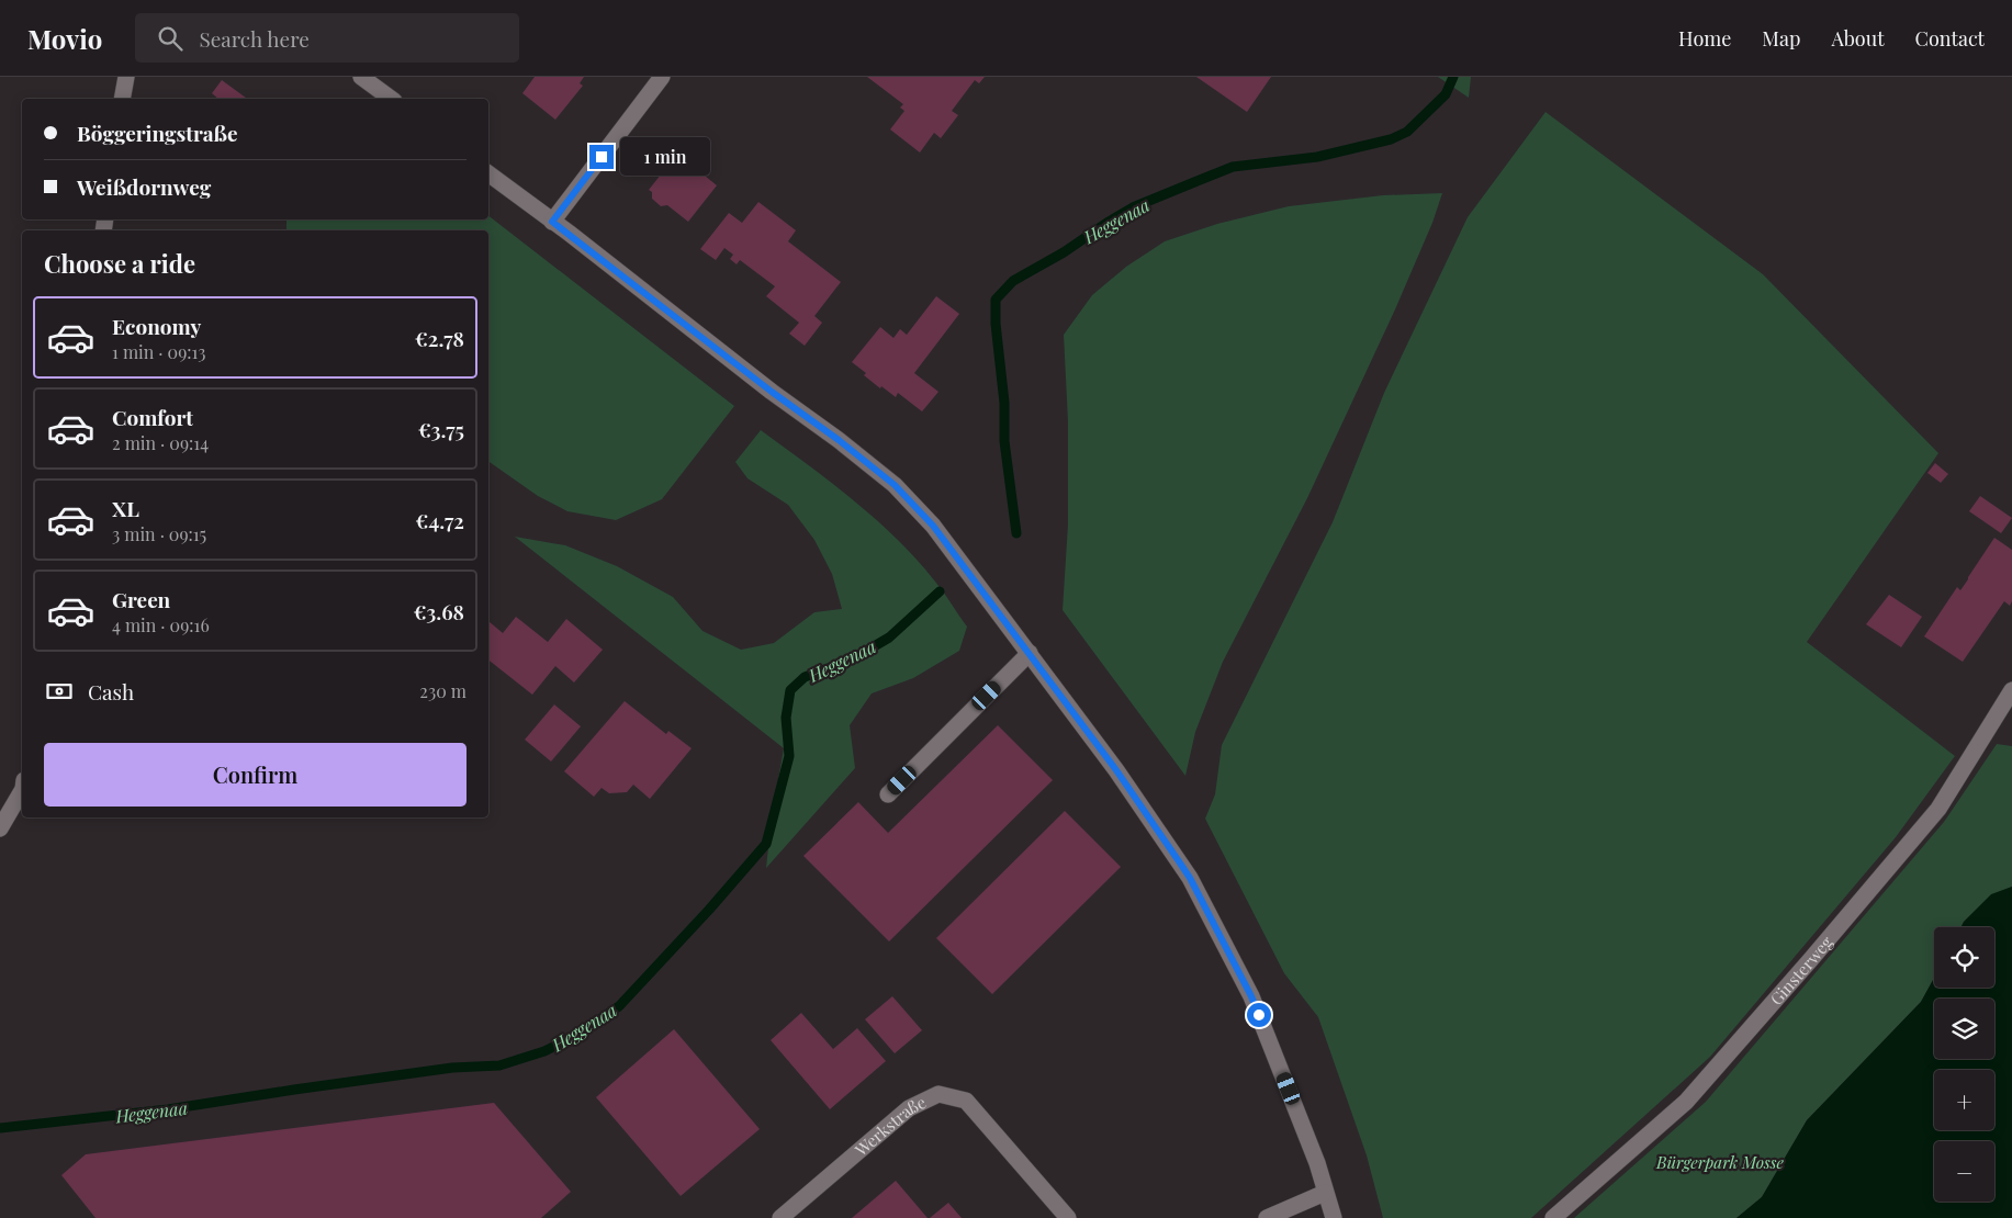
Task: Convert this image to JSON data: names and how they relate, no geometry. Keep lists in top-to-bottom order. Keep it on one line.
{"streets":{"street":["Ginsterweg","Werkstraße"]},"water":["Heggenaa"],"parks":["Bürgerpark Mosse"],"page":{"header":"Movio","search":"Search here","nav":["Home","Map","About","Contact"],"banner":["Böggeringstraße","Weißdornweg"],"bubble":"1 min","heading":"Choose a ride","list":[{"name":"Economy","note":"1 min · 09:13","value":"€2.78"},{"name":"Comfort","note":"2 min · 09:14","value":"€3.75"},{"name":"XL","note":"3 min · 09:15","value":"€4.72"},{"name":"Green","note":"4 min · 09:16","value":"€3.68"}],"pay":["Cash","230 m"],"buttons":"Confirm","map_buttons":["+","−"]}}
